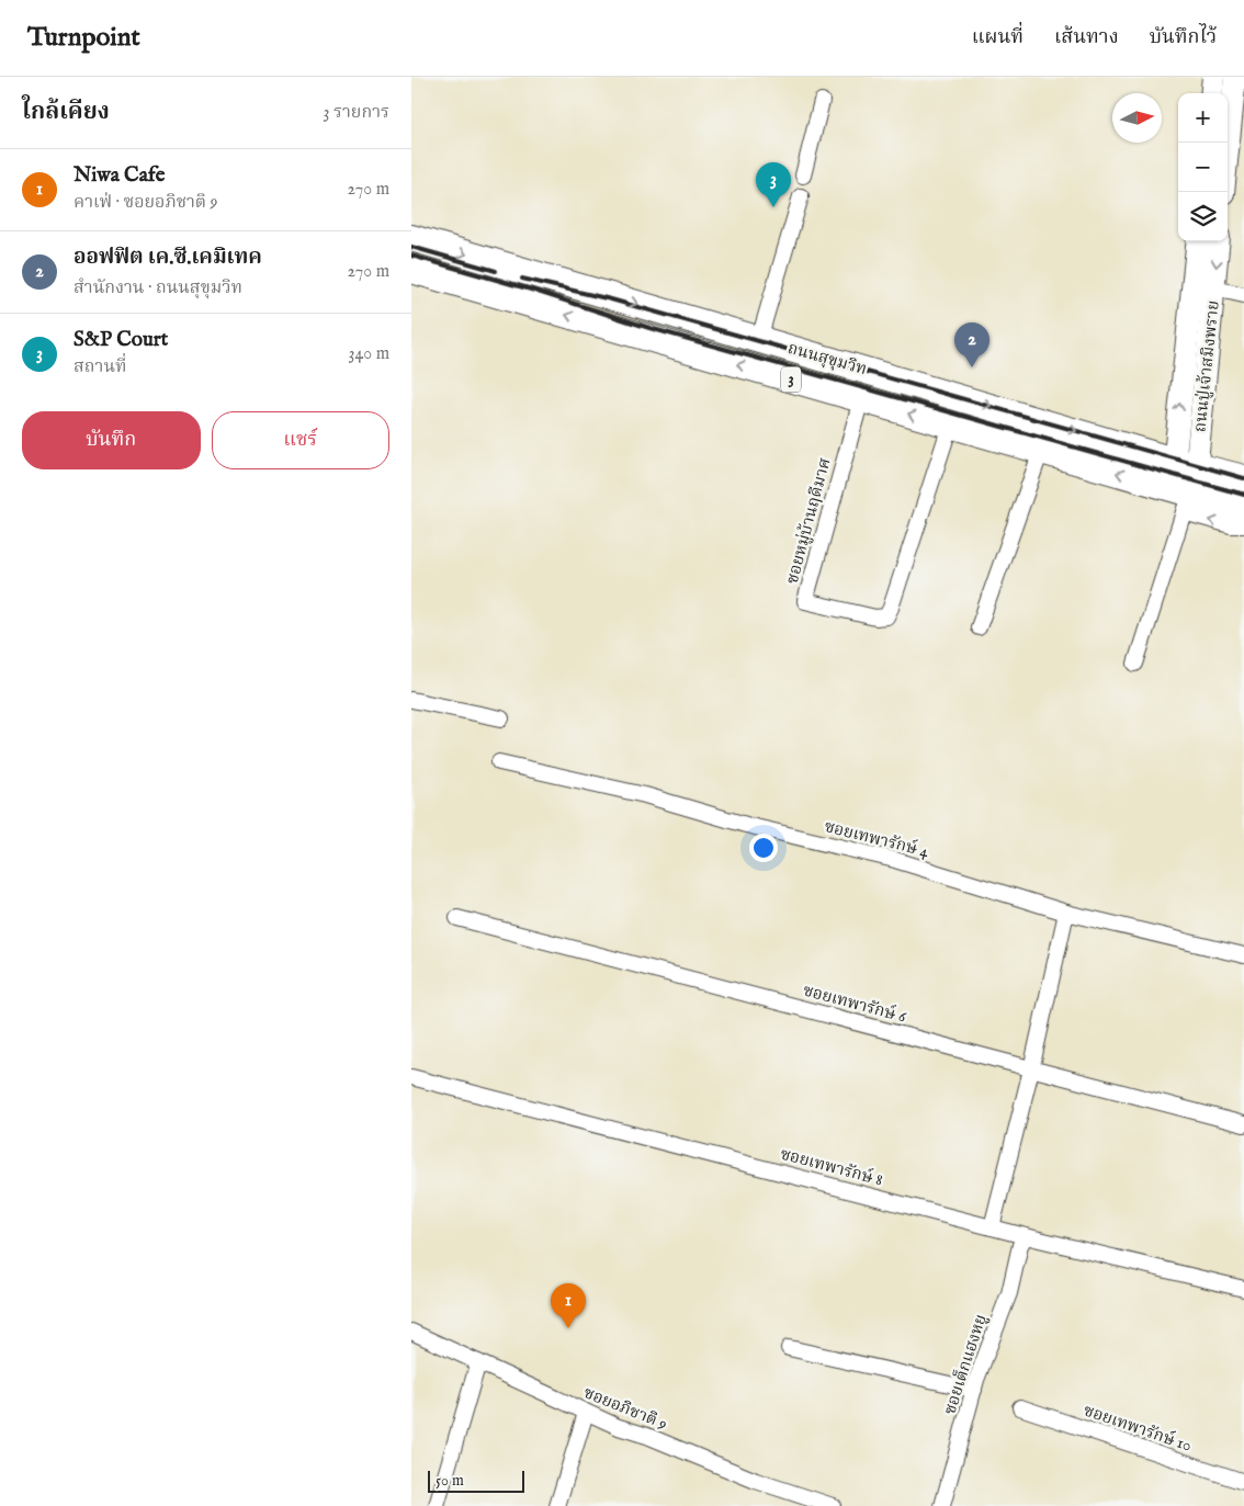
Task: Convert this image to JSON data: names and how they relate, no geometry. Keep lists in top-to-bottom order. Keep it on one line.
{"streets":{"highway":["ถนนสุขุมวิท","3"],"main road":["ถนนปู่เจ้าสมิงพราย"],"street":["ซอยหมู่บ้านฤดีมาศ","ซอยเทพารักษ์ 4","ซอยเทพารักษ์ 6","ซอยเทพารักษ์ 8","ซอยเต็กแฮงหยู","ซอยอภิชาติ 9","ซอยเทพารักษ์ 10"]},"crossings":[["ถนนสุขุมวิท","ถนนปู่เจ้าสมิงพราย"],["ถนนสุขุมวิท","ซอยหมู่บ้านฤดีมาศ"],["ซอยเทพารักษ์ 8","ซอยเต็กแฮงหยู"]],"scale_bar":"50 m","north":"right","page":{"header":"Turnpoint","nav":["แผนที่","เส้นทาง","บันทึกไว้"],"heading":["ใกล้เคียง","3 รายการ"],"map_buttons":["+","−"],"list":[{"mark":"1","name":"Niwa Cafe","note":"คาเฟ่ · ซอยอภิชาติ 9","value":"270 m"},{"mark":"2","name":"ออฟฟิต เค.ซี.เคมิเทค","note":"สำนักงาน · ถนนสุขุมวิท","value":"270 m"},{"mark":"3","name":"S&P Court","note":"สถานที่","value":"340 m"}],"pins":["3","2","1"],"buttons":["บันทึก","แชร์"],"scale":"50 m"}}
